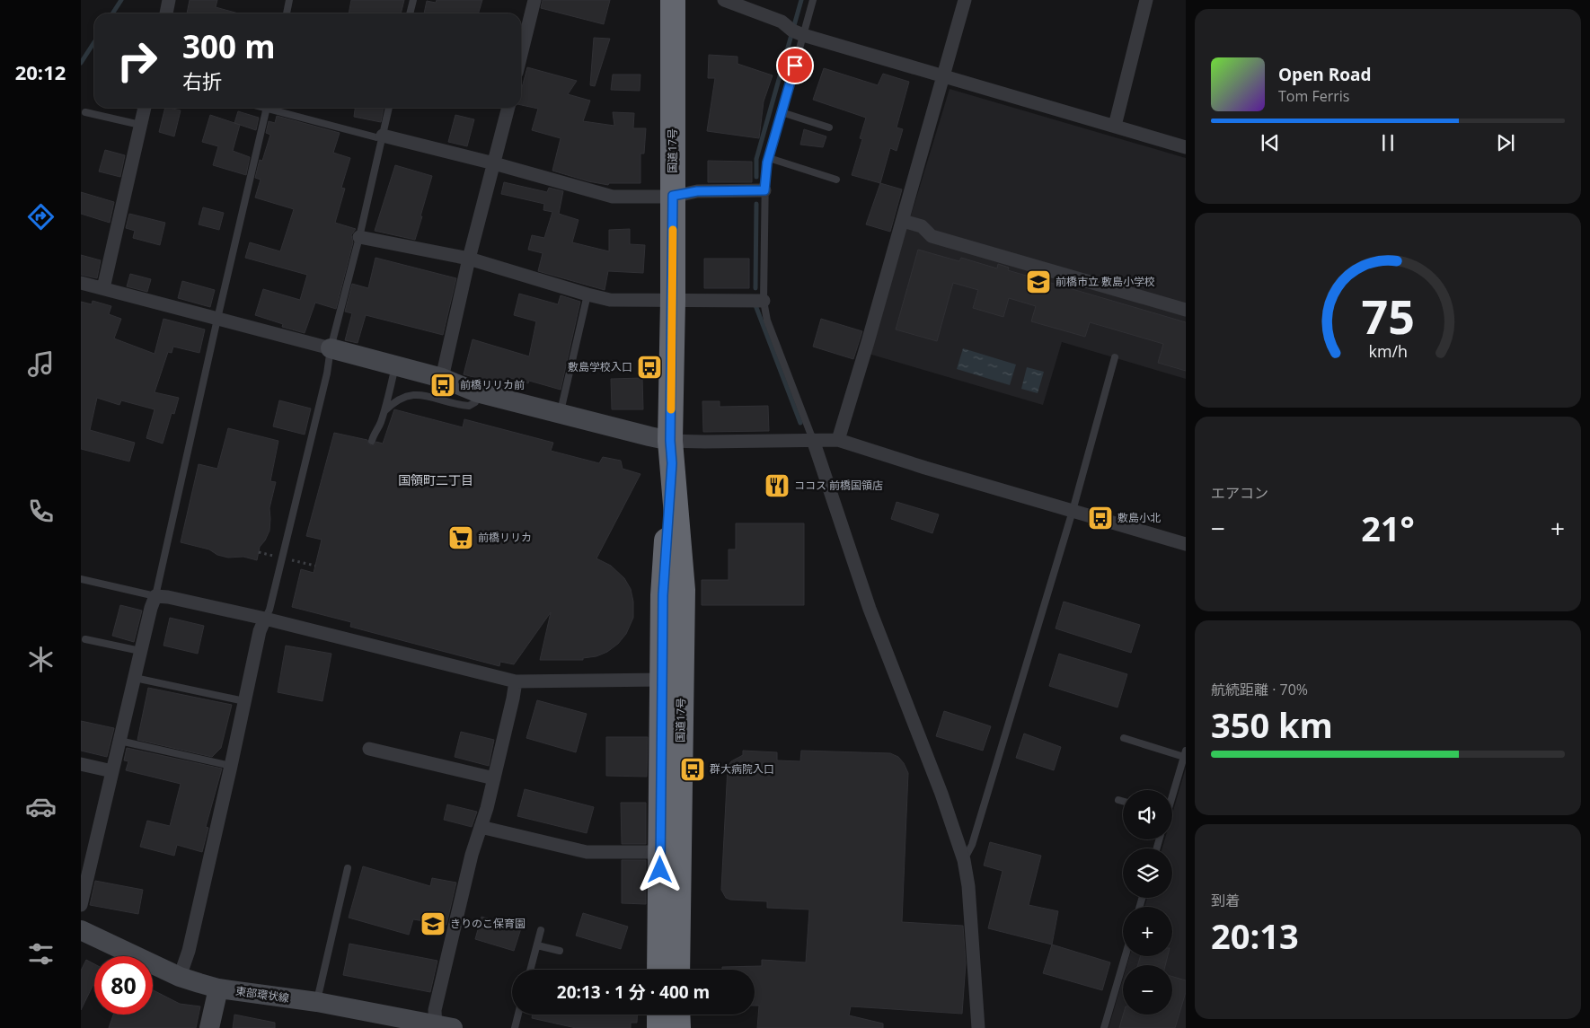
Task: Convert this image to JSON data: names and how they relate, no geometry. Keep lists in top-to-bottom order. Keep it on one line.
{"streets":{"highway":["国道17号"],"street":["東部環状線"]},"districts":["国領町二丁目"],"places":{"school or university":["前橋市立 敷島小学校","きりのこ保育園"],"bus stop":["敷島学校入口","前橋リリカ前","敷島小北","群大病院入口"],"restaurant":["ココス 前橋国領店"],"supermarket":["前橋リリカ"]},"page":{"tabs":"20:12","turn":["300 m","右折"],"song":["Open Road","Tom Ferris"],"tile":["エアコン",["航続距離 · 70%","350 km"],["到着","20:13"]],"heat":["−","21°","+"],"map_buttons":["+","−"],"limit":"80","trip":"20:13 · 1 分 · 400 m","gauge":["75","km/h"]}}
